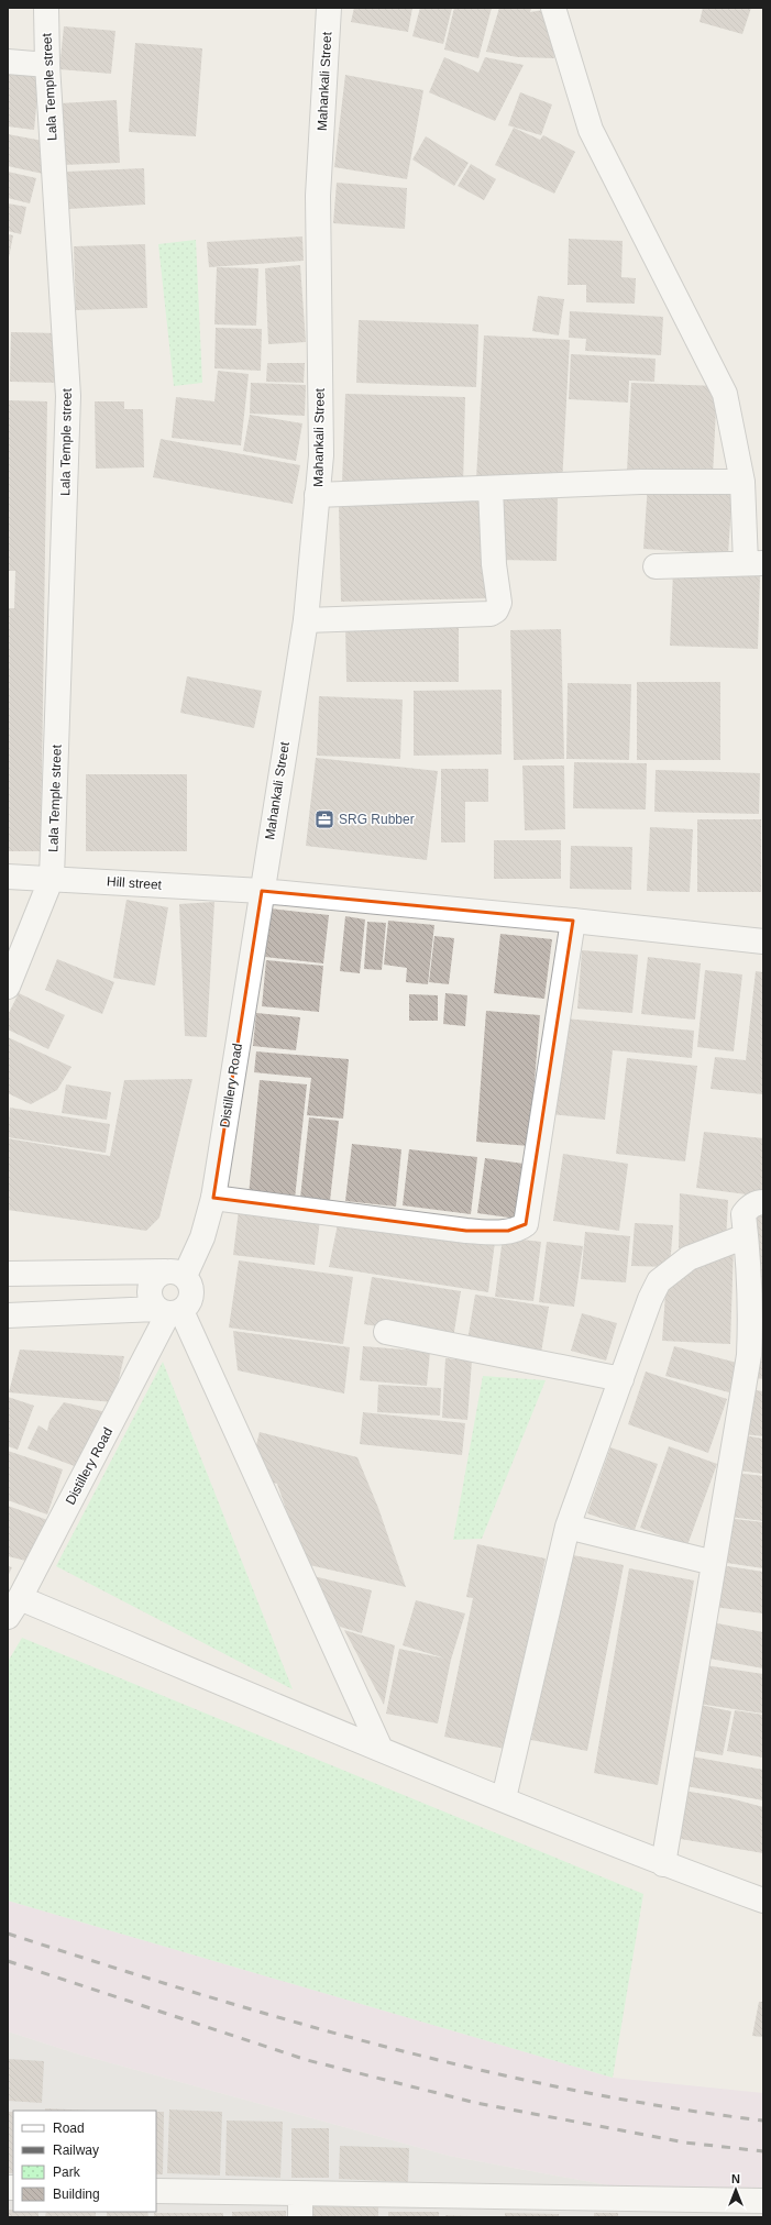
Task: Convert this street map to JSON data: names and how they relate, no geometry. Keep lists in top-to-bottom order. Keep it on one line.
{"streets":{"street":["Mahankali Street","Lala Temple street","Hill street","Distillery Road"]},"crossings":[["Mahankali Street","Hill street"],["Mahankali Street","Distillery Road"],["Lala Temple street","Hill street"],["Hill street","Distillery Road"]],"places":{"office":["SRG Rubber"]},"legend":["Road","Railway","Park","Building"],"north":"top"}
